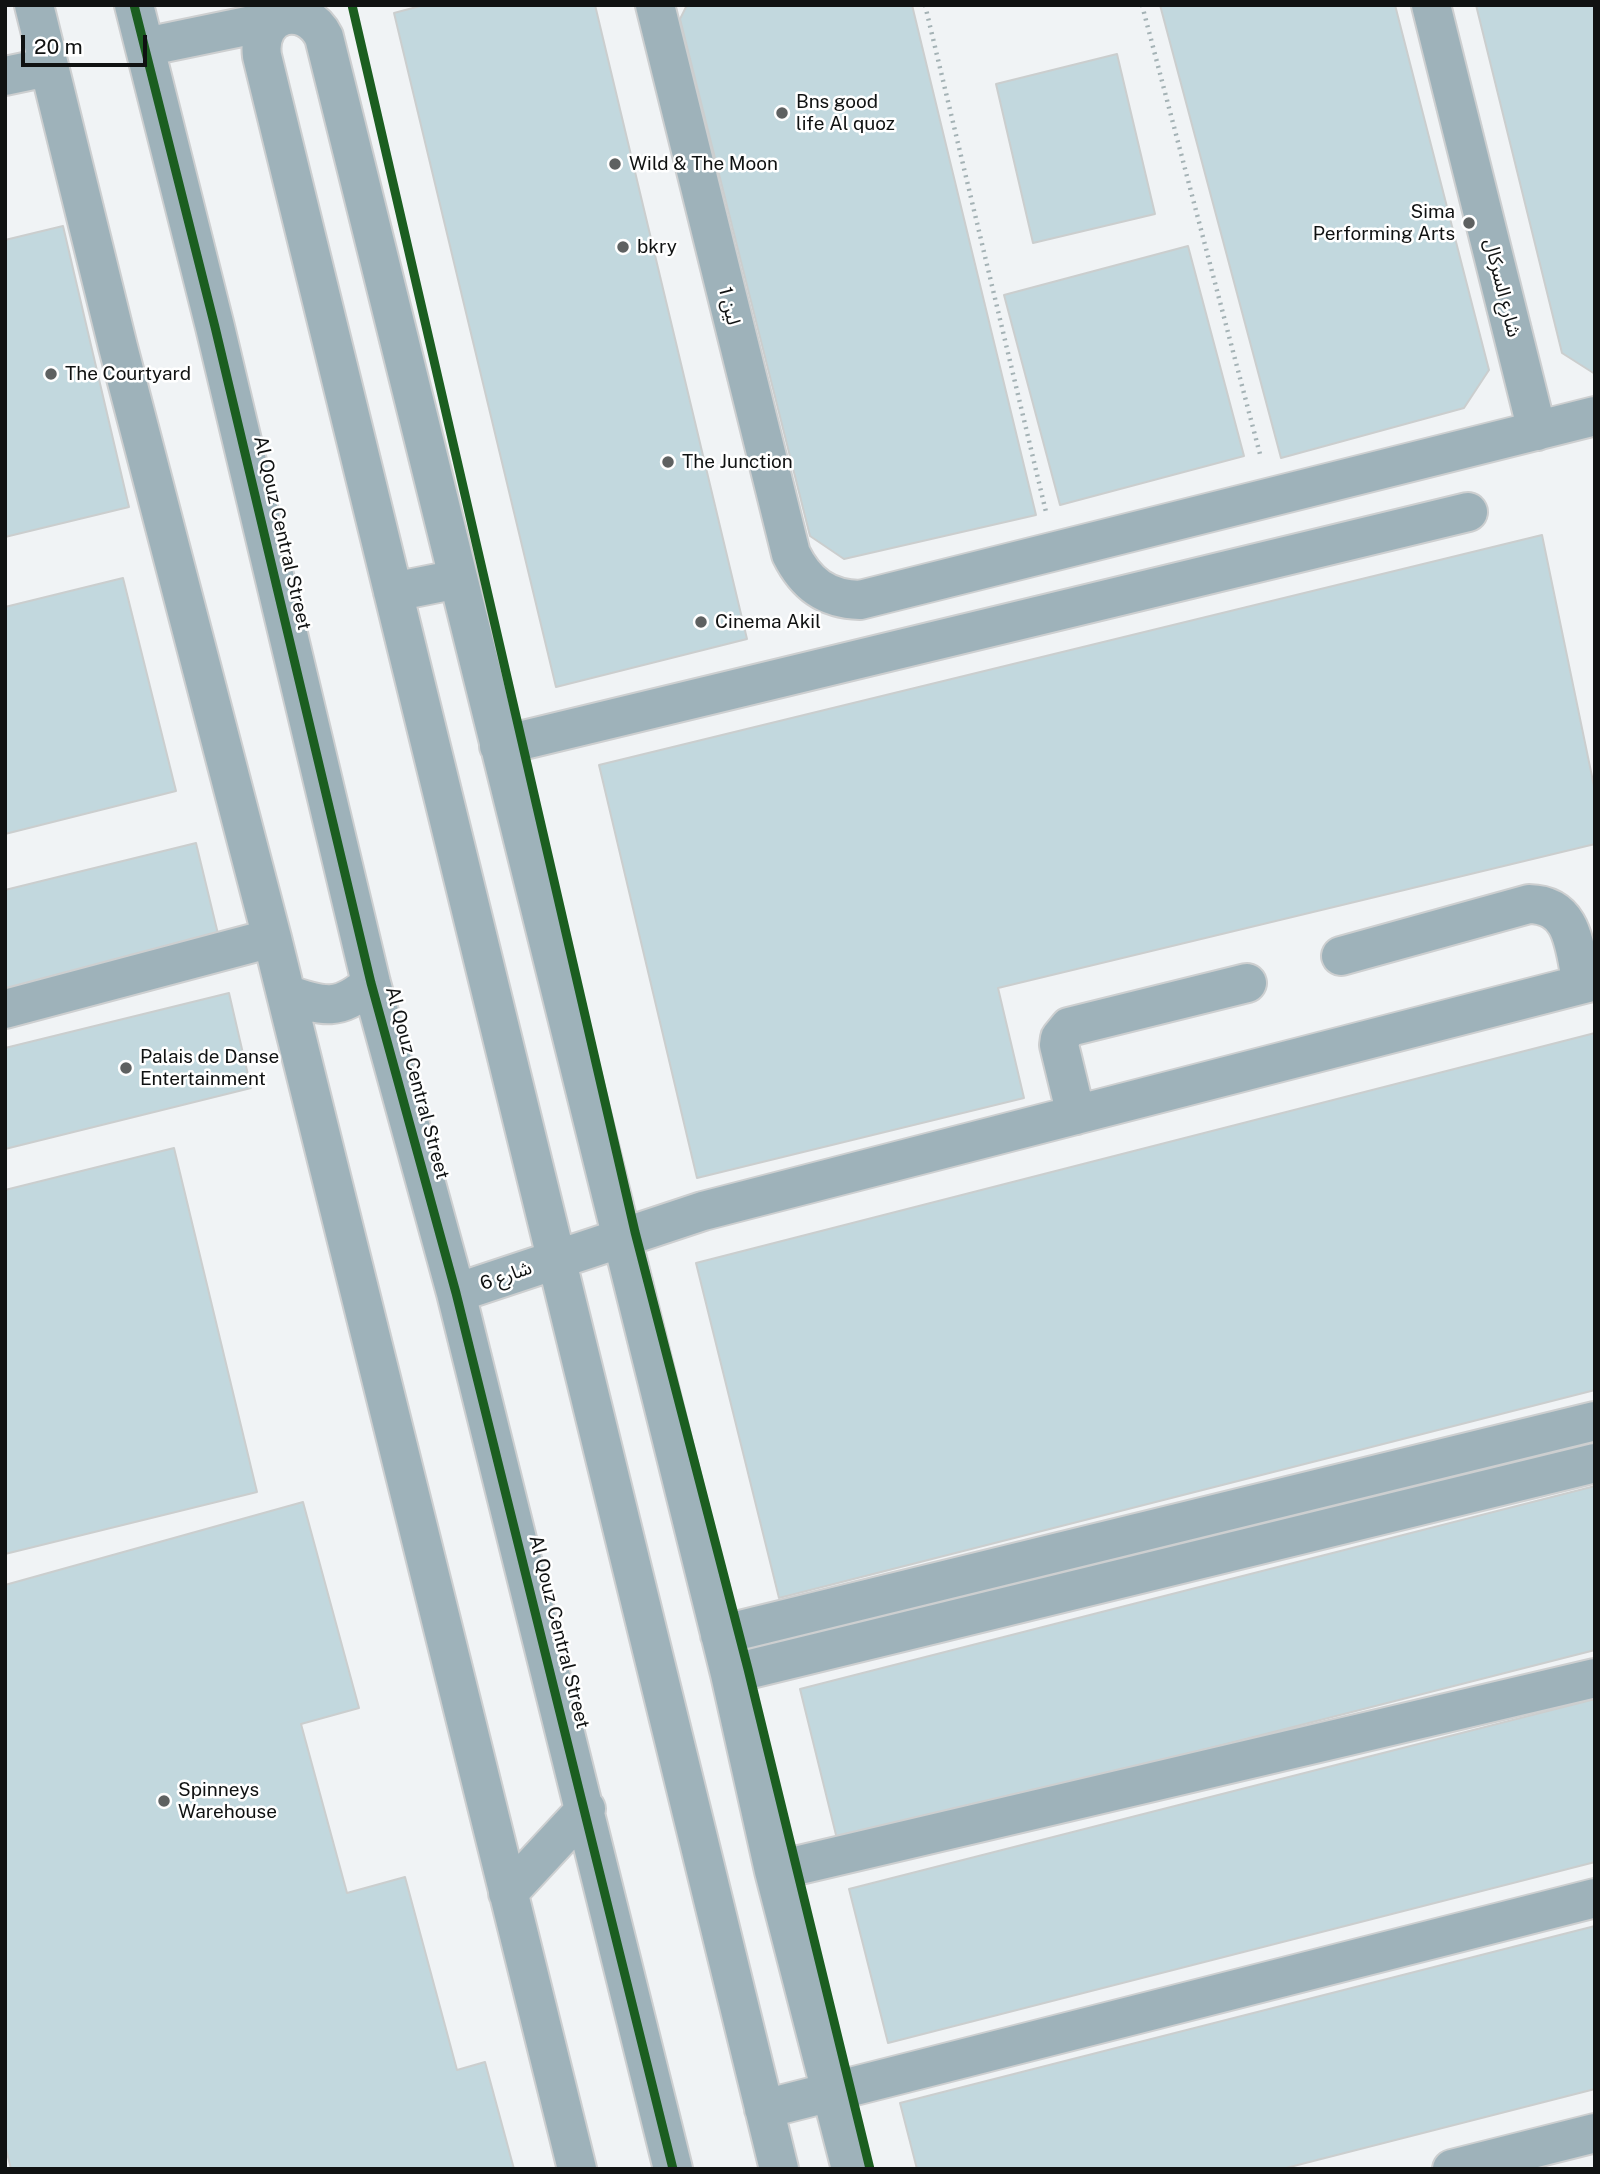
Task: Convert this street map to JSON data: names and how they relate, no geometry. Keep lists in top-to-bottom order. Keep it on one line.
{"streets":{"street":["شارع السركال","لين 1","Al Qouz Central Street","شارع 6"]},"crossings":[["Al Qouz Central Street","شارع 6"]],"places":["Bns good life Al quoz","Wild & The Moon","Sima Performing Arts","bkry","The Courtyard","The Junction","Cinema Akil","Palais de Danse Entertainment","Spinneys Warehouse"],"scale_bar":"20 m"}
